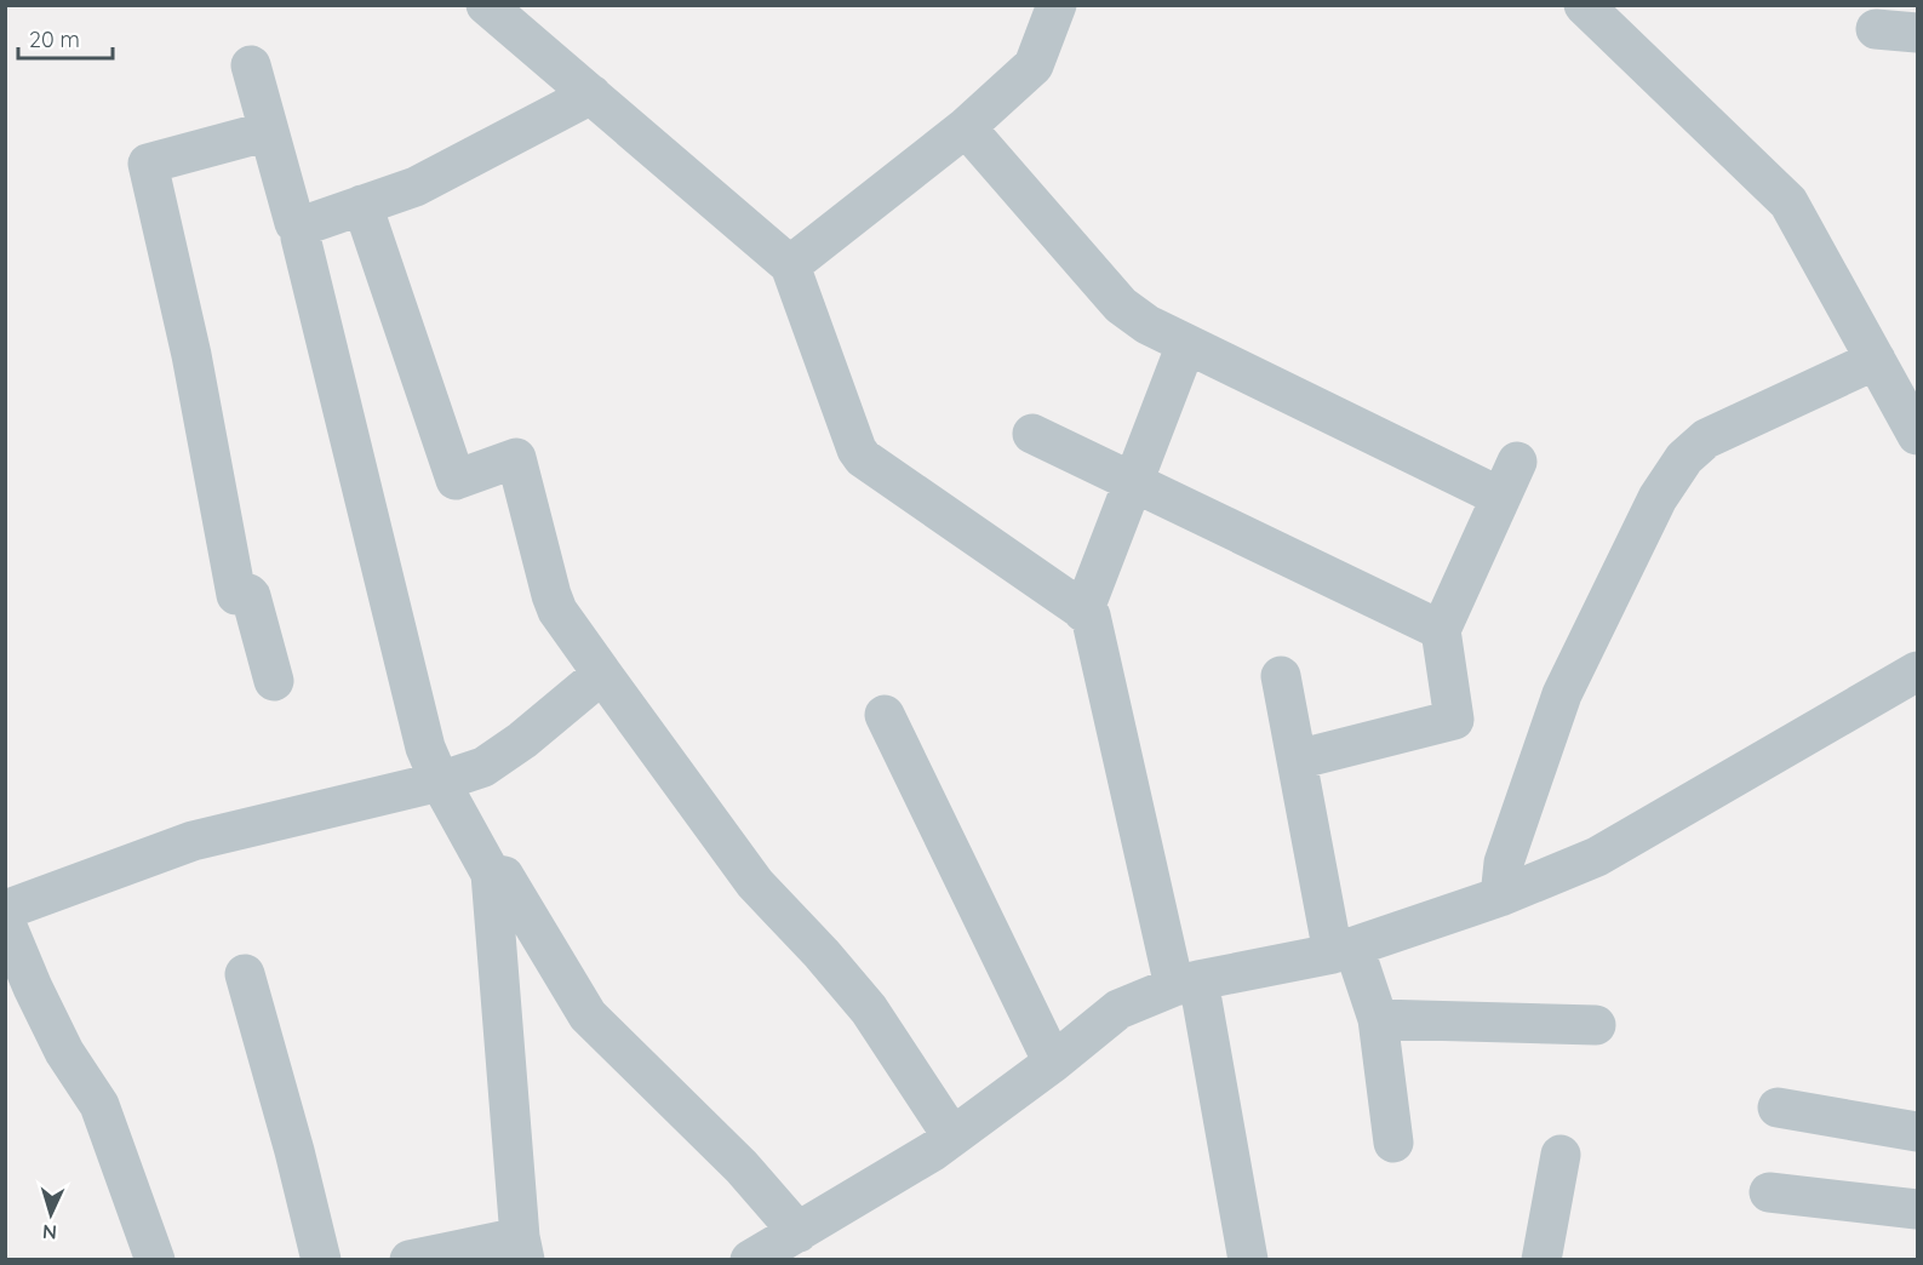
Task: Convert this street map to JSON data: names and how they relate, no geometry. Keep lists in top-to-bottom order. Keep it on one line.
{"scale_bar":"20 m","north":"bottom"}
